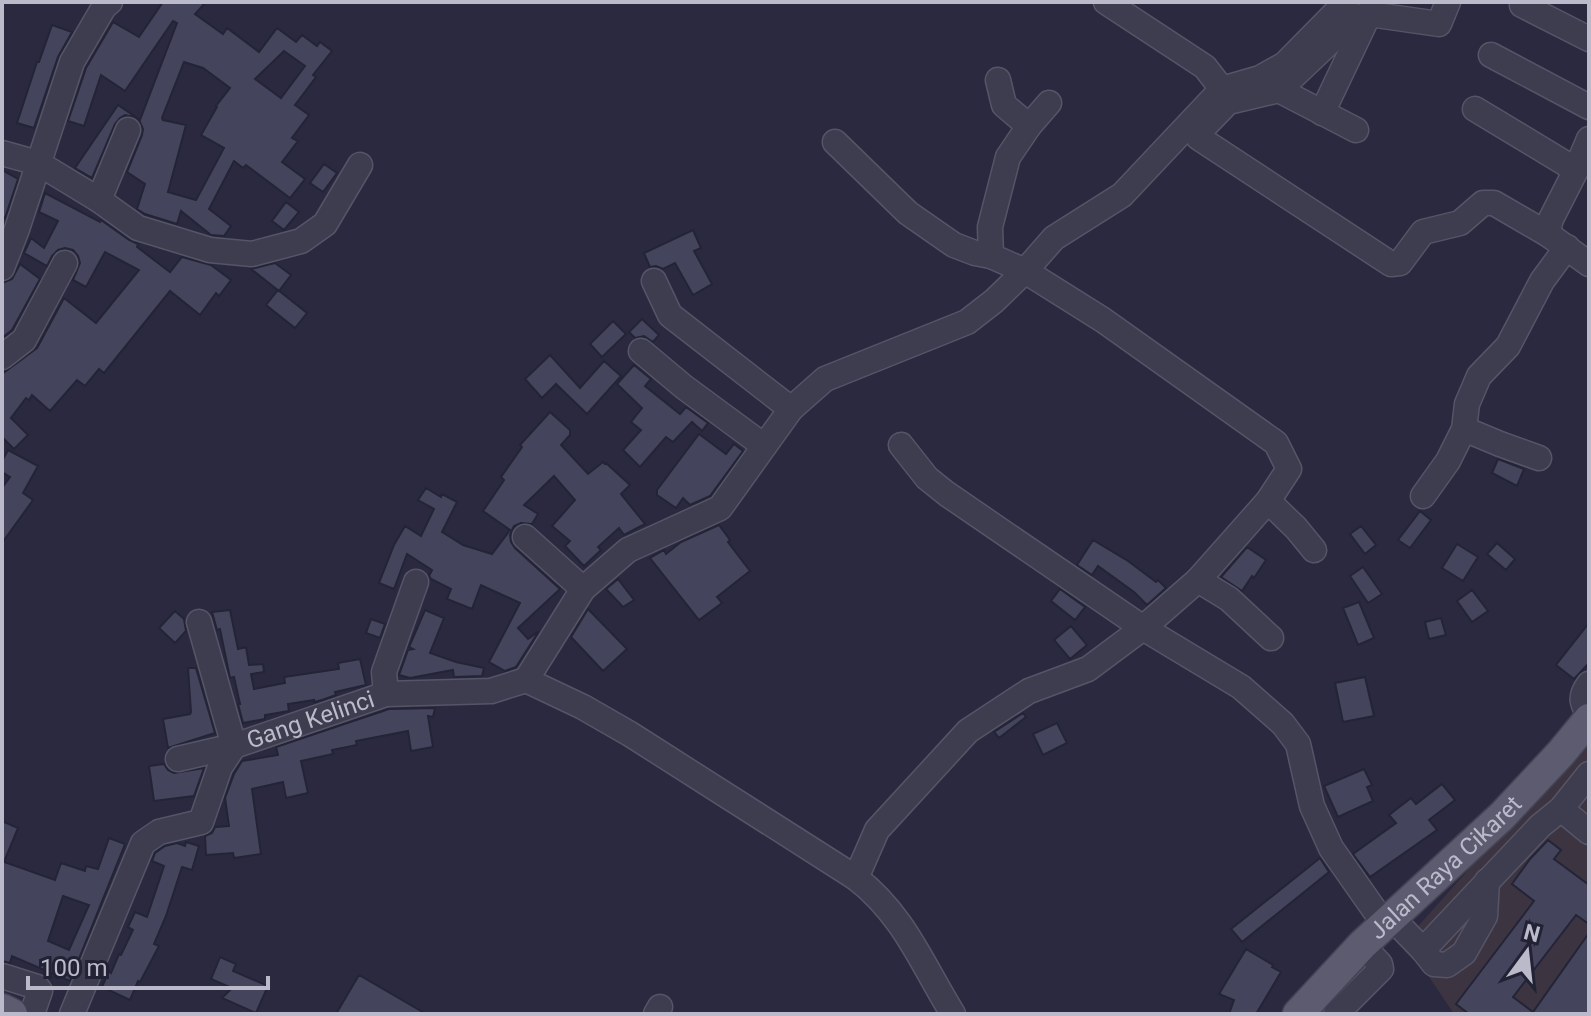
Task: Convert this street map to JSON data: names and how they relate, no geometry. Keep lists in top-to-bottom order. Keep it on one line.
{"streets":{"main road":["Jalan Raya Cikaret"],"street":["Gang Kelinci"]},"scale_bar":"100 m","north":"top"}
